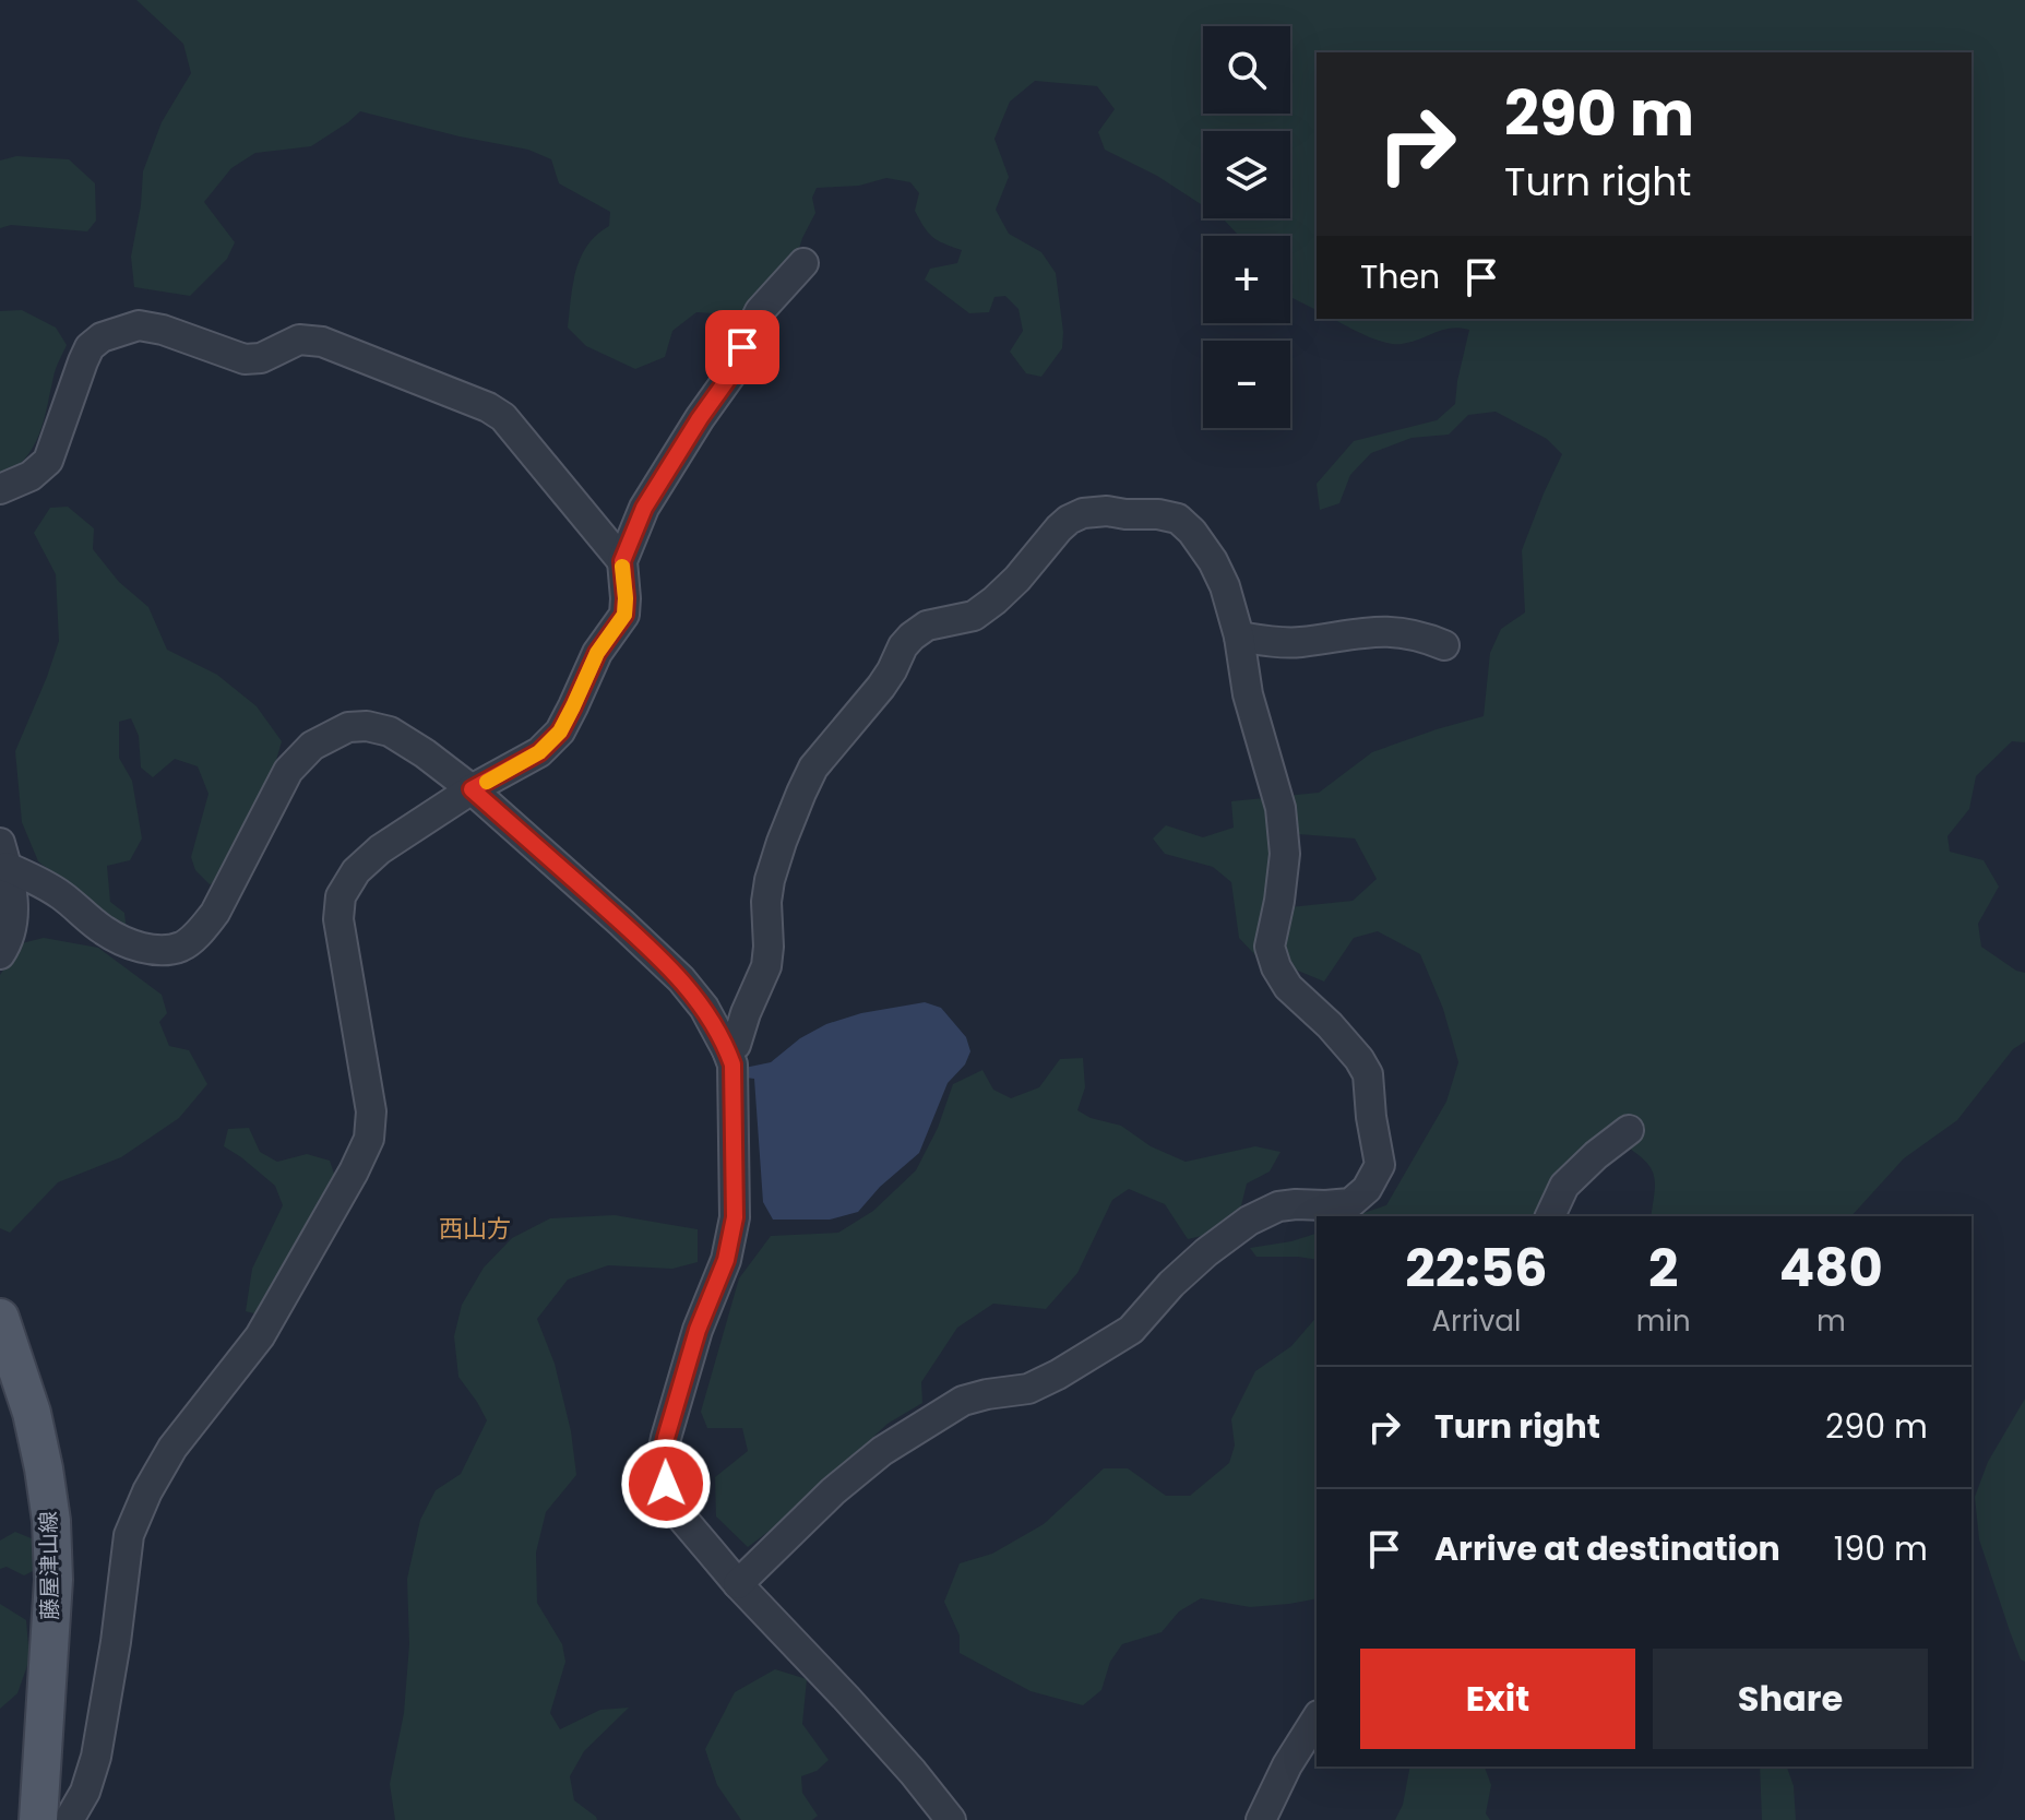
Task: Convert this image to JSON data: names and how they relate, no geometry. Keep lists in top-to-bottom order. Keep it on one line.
{"streets":{"main road":["藤屋津山線"]},"districts":["西山方"],"page":{"map_buttons":["+","−"],"turn":["290 m","Turn right"],"then":"Then","eta":["22:56","Arrival","2","min","480","m"],"list":[{"name":"Turn right","value":"290 m"},{"name":"Arrive at destination","value":"190 m"}],"buttons":["Exit","Share"]}}
